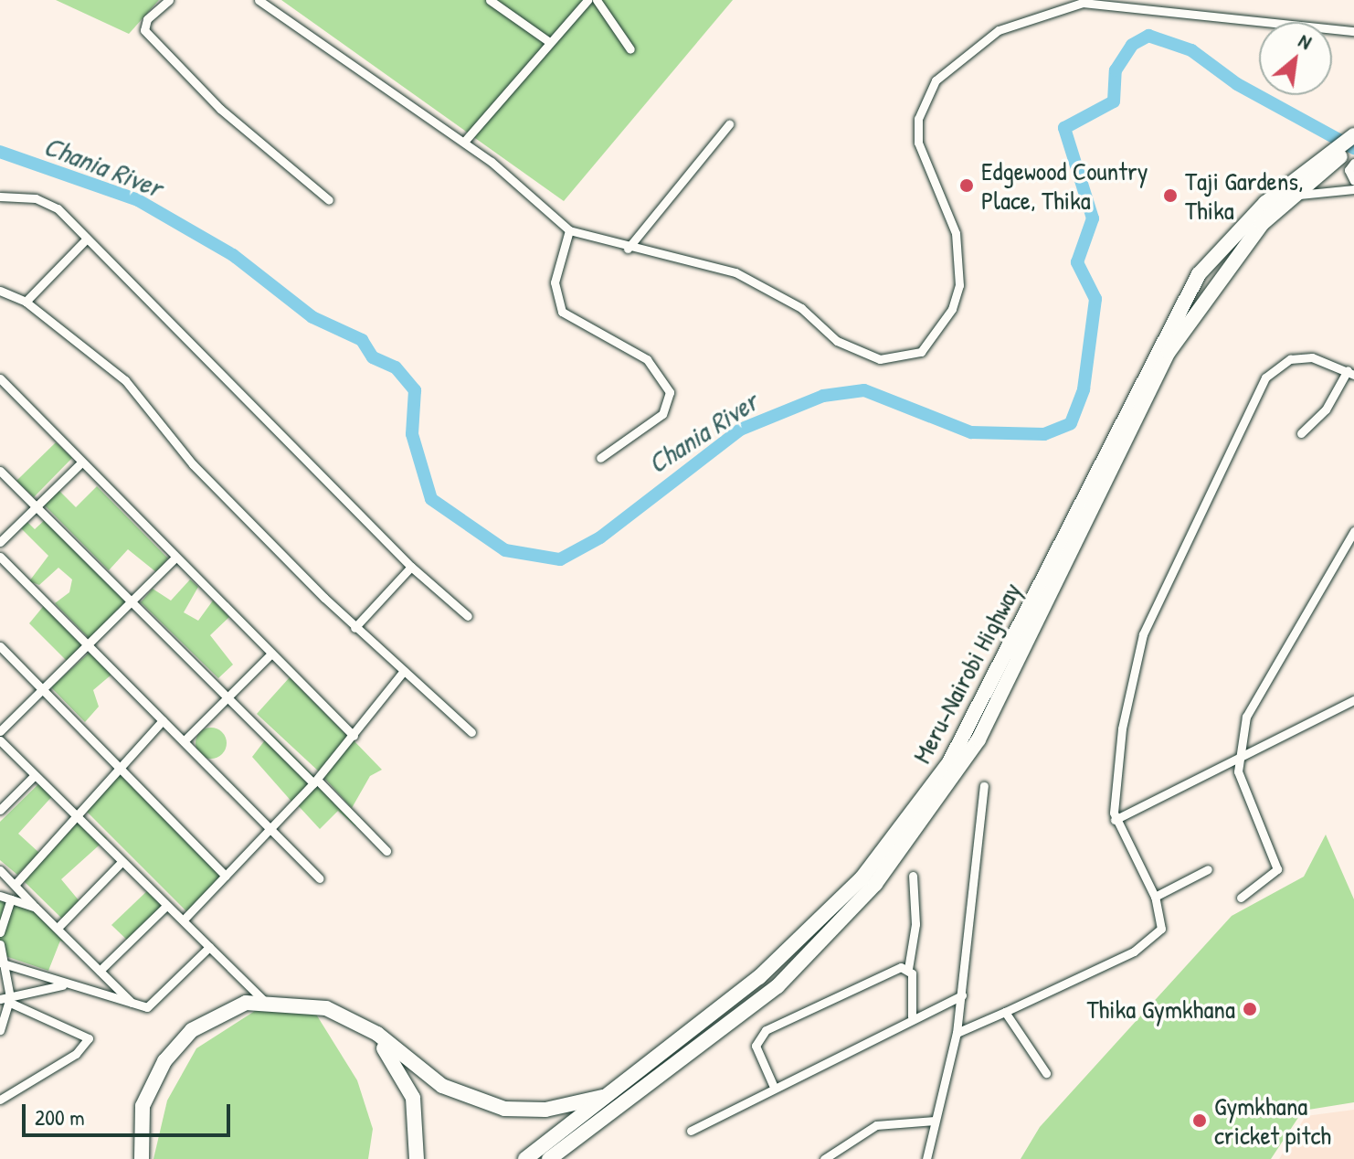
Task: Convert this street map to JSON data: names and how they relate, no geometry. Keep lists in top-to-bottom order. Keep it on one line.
{"streets":{"highway":["Meru-Nairobi Highway"]},"water":["Chania River"],"places":["Edgewood Country Place, Thika","Taji Gardens, Thika","Thika Gymkhana","Gymkhana cricket pitch"],"scale_bar":"200 m","north":"top right"}
